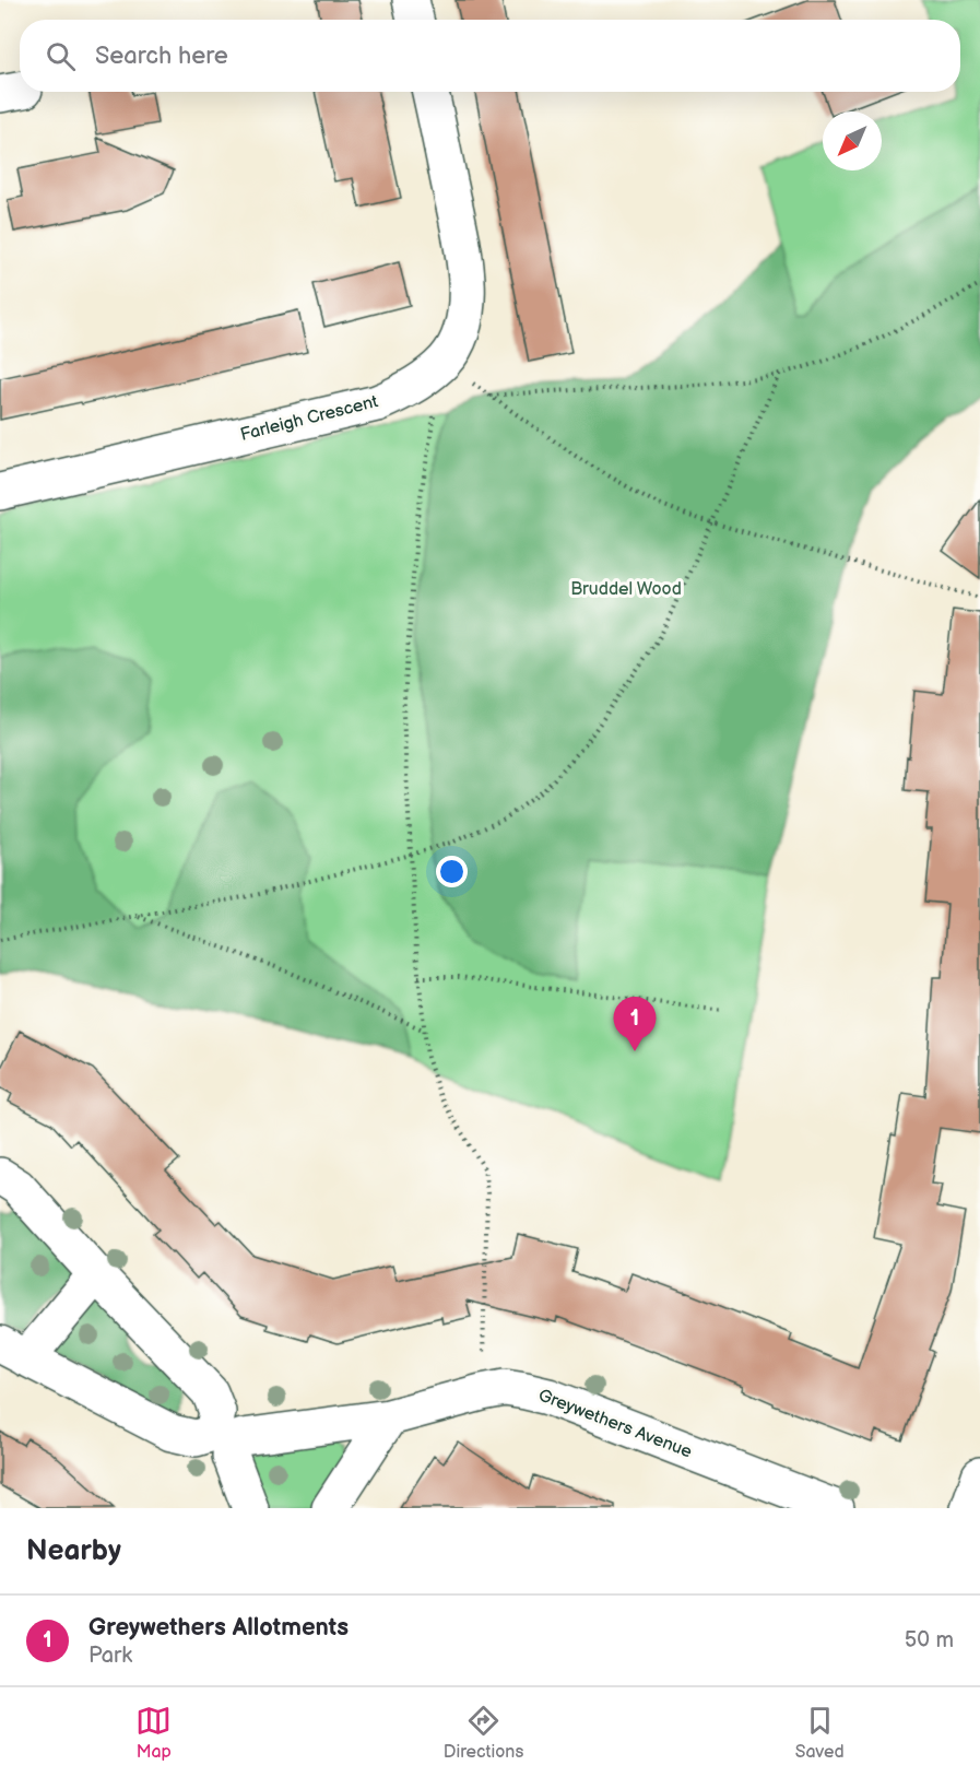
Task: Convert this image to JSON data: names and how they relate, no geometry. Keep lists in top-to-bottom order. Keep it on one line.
{"streets":{"street":["Farleigh Crescent","Greywethers Avenue"]},"parks":["Bruddel Wood"],"north":"bottom left","page":{"search":"Search here","pins":"1","heading":"Nearby","list":[{"mark":"1","name":"Greywethers Allotments","note":"Park","value":"50 m"}],"nav":["Map","Directions","Saved"]}}
